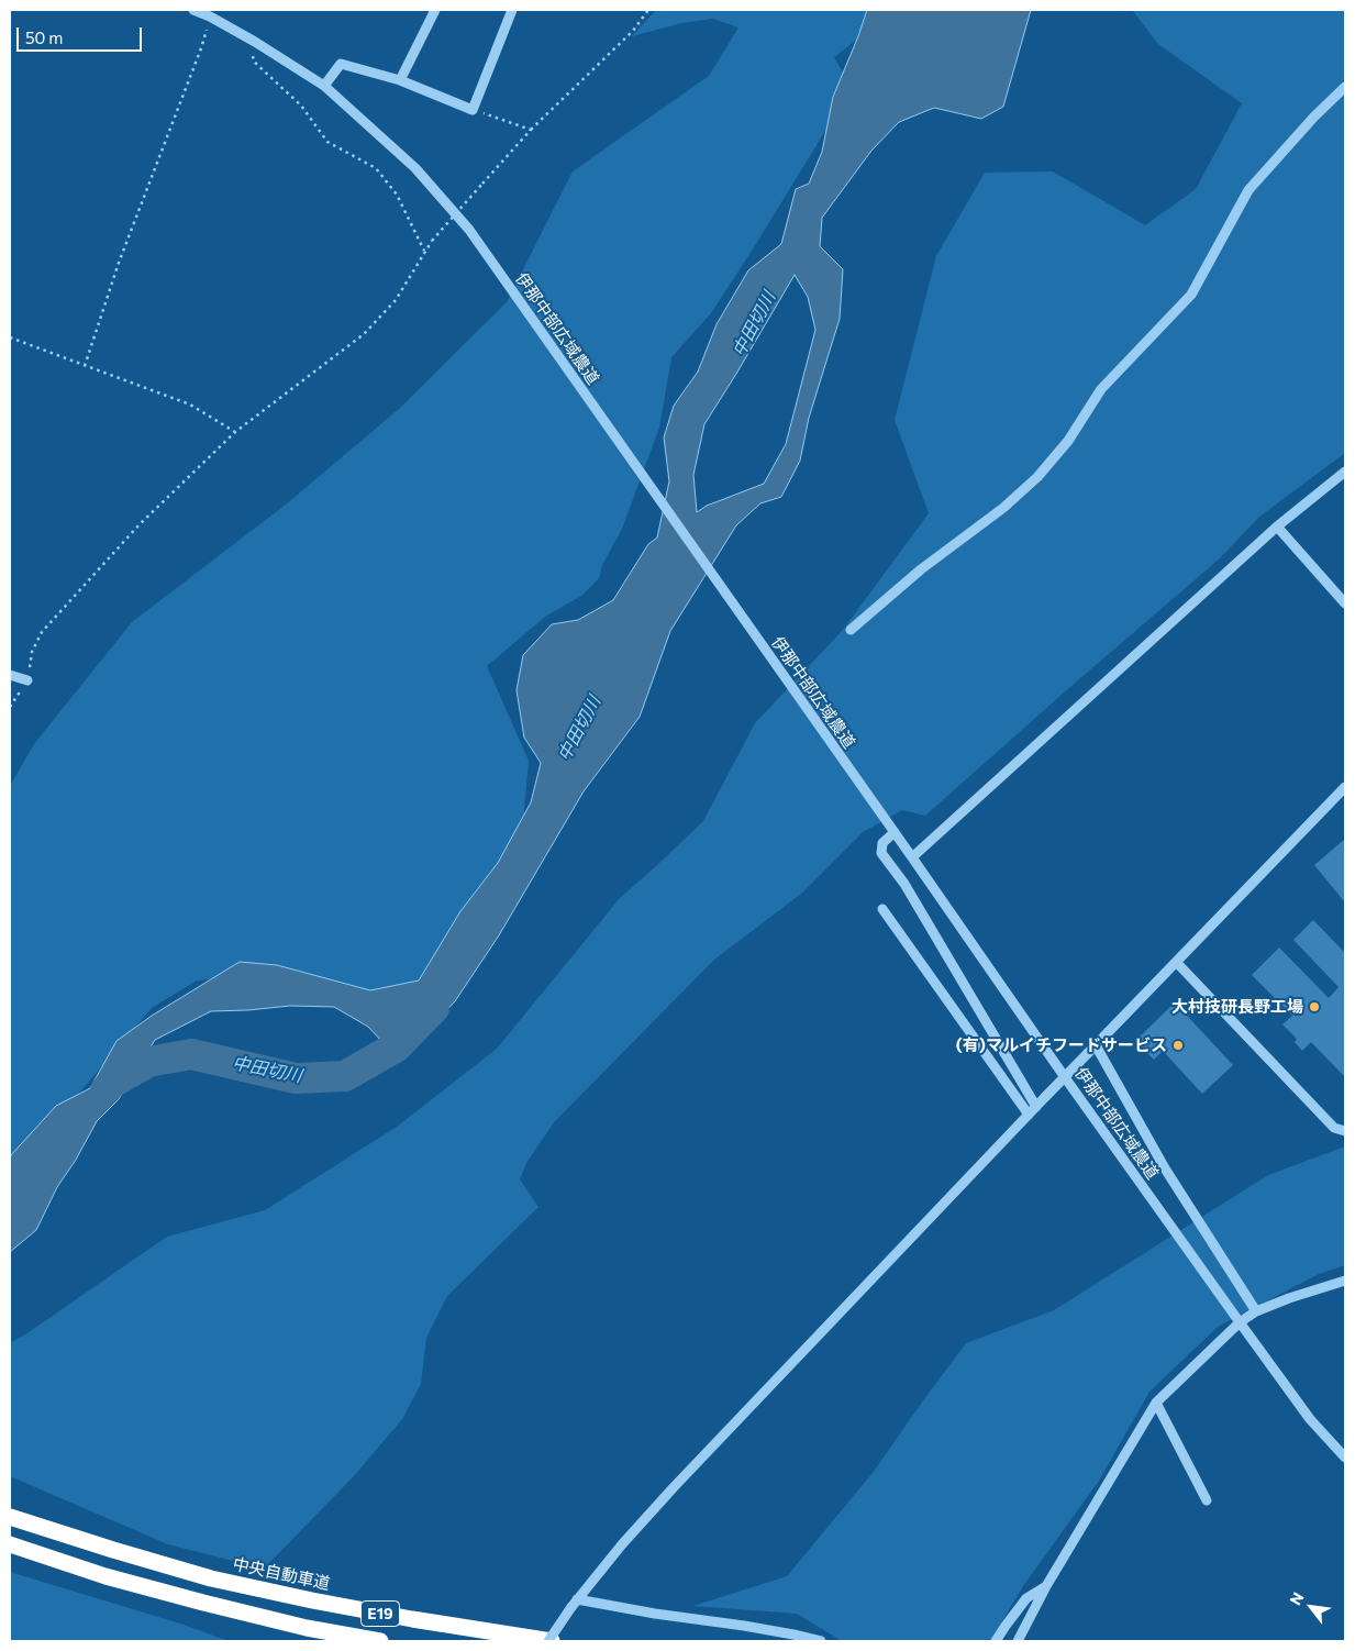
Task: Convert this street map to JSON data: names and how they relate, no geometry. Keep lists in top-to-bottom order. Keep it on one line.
{"streets":{"highway":["中央自動車道","E19"],"street":["伊那中部広域農道"]},"water":["中田切川"],"places":["大村技研長野工場","(有)マルイチフードサービス"],"scale_bar":"50 m","north":"top left"}
